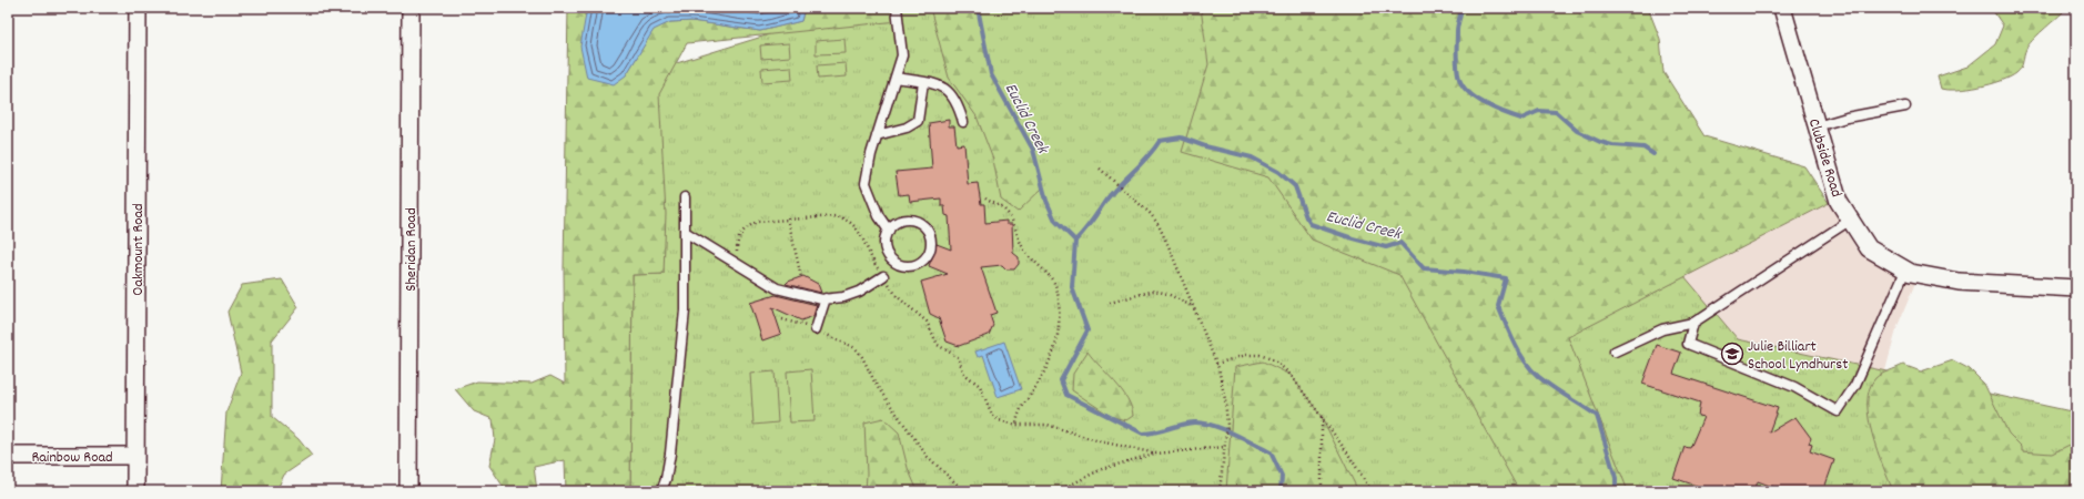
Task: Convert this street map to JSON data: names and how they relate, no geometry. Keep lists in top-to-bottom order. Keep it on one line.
{"streets":{"street":["Clubside Road","Oakmount Road","Sheridan Road","Rainbow Road"]},"crossings":[["Oakmount Road","Rainbow Road"]],"water":["Euclid Creek"],"places":{"school or university":["Julie Billiart School Lyndhurst"]}}
